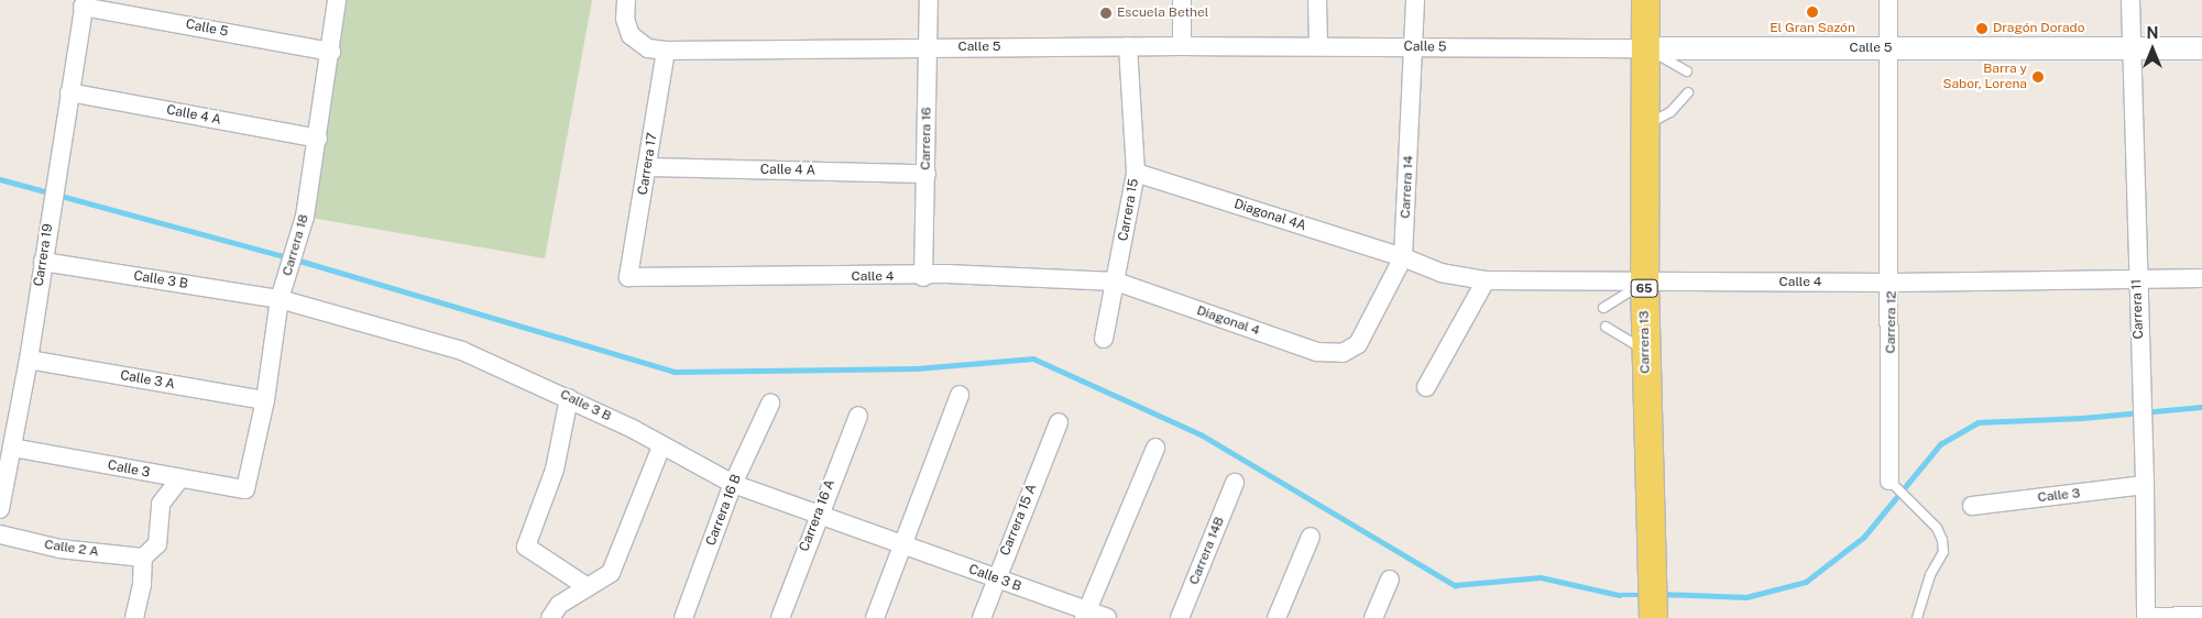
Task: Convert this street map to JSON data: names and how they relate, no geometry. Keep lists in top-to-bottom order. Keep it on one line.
{"streets":{"main road":["65","Carrera 13"],"street":["Calle 5","Calle 4 A","Carrera 16","Carrera 17","Carrera 14","Carrera 15","Diagonal 4A","Carrera 18","Carrera 19","Calle 4","Calle 3 B","Carrera 11","Diagonal 4","Carrera 12","Calle 3 A","Calle 3","Carrera 16 B","Carrera 16 A","Carrera 15 A","Calle 2 A","Carrera 14B"]},"crossings":[["Calle 5","Carrera 16"],["Calle 5","Carrera 17"],["Calle 5","Carrera 14"],["Calle 5","Carrera 15"],["Calle 5","Carrera 18"],["Calle 5","Carrera 19"],["Calle 5","Carrera 11"],["Calle 5","Carrera 12"],["Calle 5","Carrera 13"],["Calle 4 A","Carrera 16"],["Calle 4 A","Carrera 17"],["Calle 4 A","Carrera 18"],["Calle 4 A","Carrera 19"],["Carrera 16","Calle 4"],["Carrera 17","Calle 4"],["Carrera 14","Diagonal 4A"],["Carrera 14","Calle 4"],["Carrera 14","Diagonal 4"],["Carrera 15","Diagonal 4A"],["Carrera 15","Calle 4"],["Carrera 15","Diagonal 4"],["Diagonal 4A","Calle 4"],["Carrera 18","Calle 3 B"],["Carrera 18","Calle 3 A"],["Carrera 18","Calle 3"],["Carrera 19","Calle 3 B"],["Carrera 19","Calle 3 A"],["Carrera 19","Calle 3"],["Calle 4","Carrera 11"],["Calle 4","Diagonal 4"],["Calle 4","Carrera 12"],["Calle 4","Carrera 13"],["Calle 3 B","Carrera 16 B"],["Calle 3 B","Carrera 16 A"],["Calle 3 B","Carrera 15 A"],["Carrera 11","Calle 3"]],"places":["El Gran Sazón","Escuela Bethel","Dragón Dorado","Barra y Sabor, Lorena"],"north":"top"}
